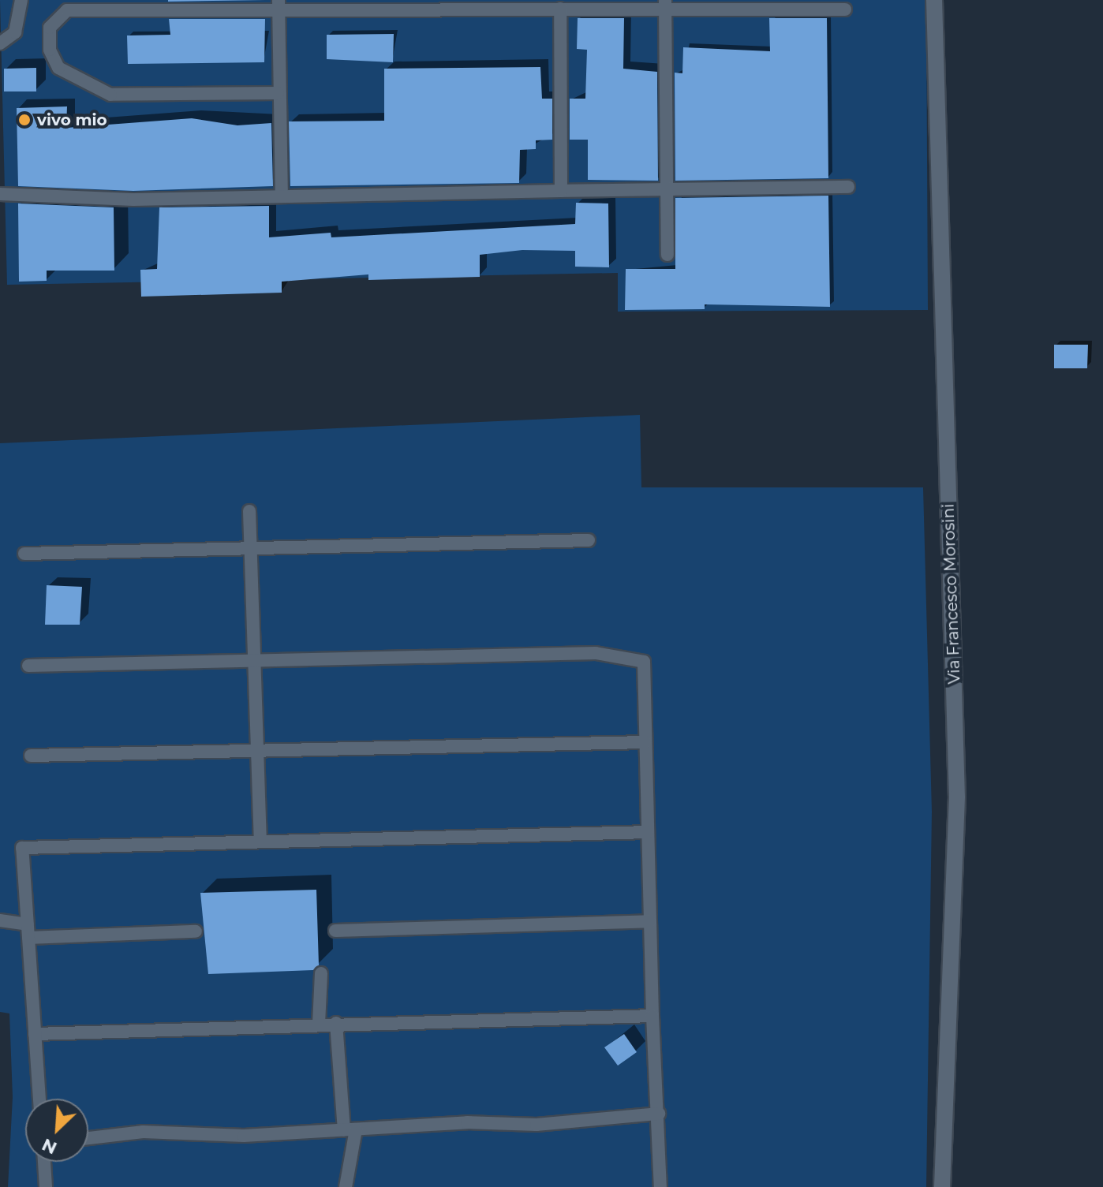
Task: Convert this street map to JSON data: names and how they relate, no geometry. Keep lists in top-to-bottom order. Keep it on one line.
{"streets":{"street":["Via Francesco Morosini"]},"places":["vivo mio"],"north":"bottom left"}
